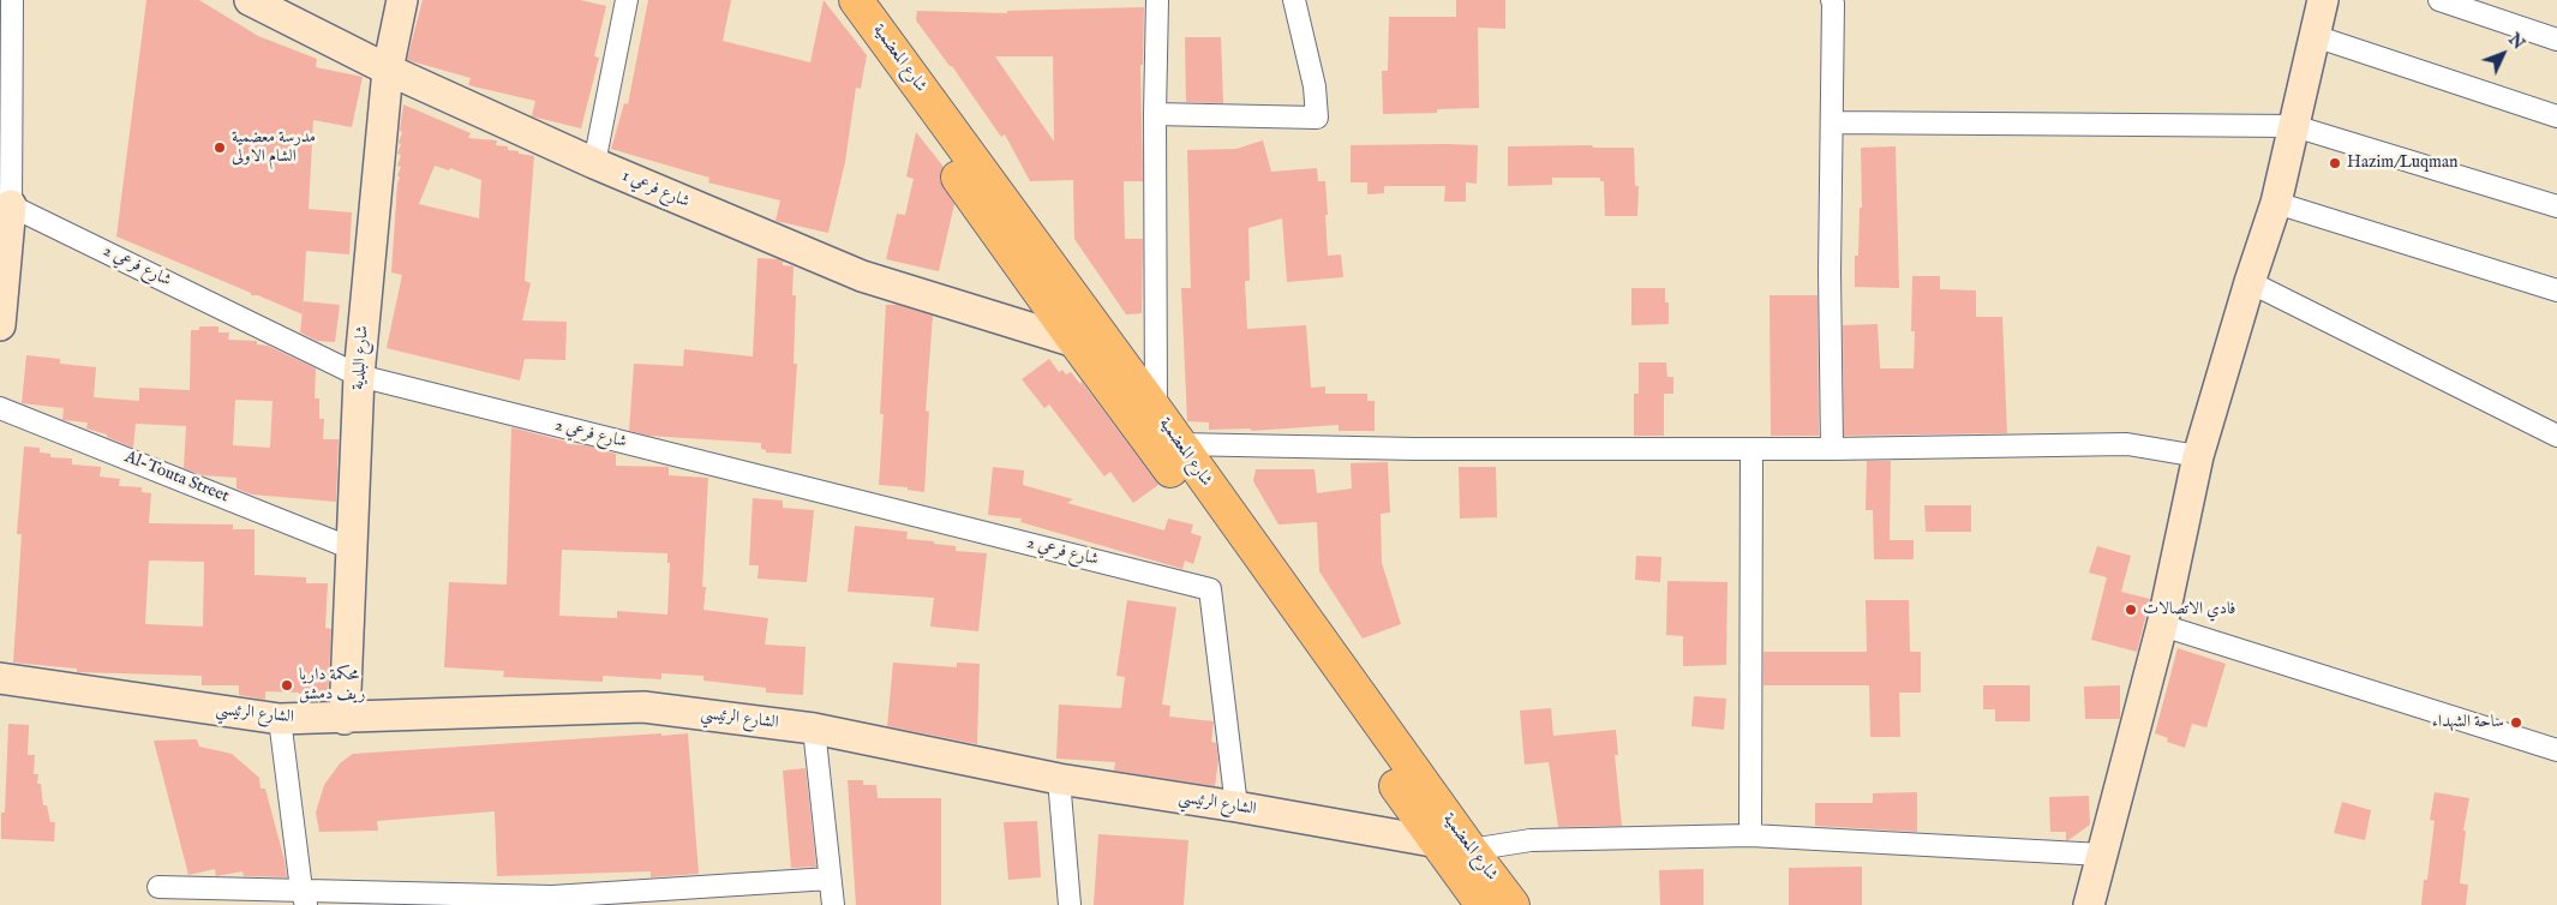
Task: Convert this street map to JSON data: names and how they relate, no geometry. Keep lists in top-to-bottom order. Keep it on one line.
{"streets":{"main road":["شارع المعضمية"],"street":["شارع فرعي 1","شارع فرعي 2","شارع البلدية","Al-Touta Street","الشارع الرئيسي"]},"crossings":[["شارع المعضمية","شارع فرعي 1"],["شارع المعضمية","الشارع الرئيسي"],["شارع فرعي 1","شارع البلدية"],["شارع فرعي 2","شارع البلدية"],["شارع فرعي 2","الشارع الرئيسي"],["شارع البلدية","Al-Touta Street"],["شارع البلدية","الشارع الرئيسي"]],"places":["مدرسة معضمية الشام الاولى","Hazim/Luqman","فادي الاتصالات","محكمة داريا ريف دمشق","ساحة الشهداء"],"north":"top right"}
